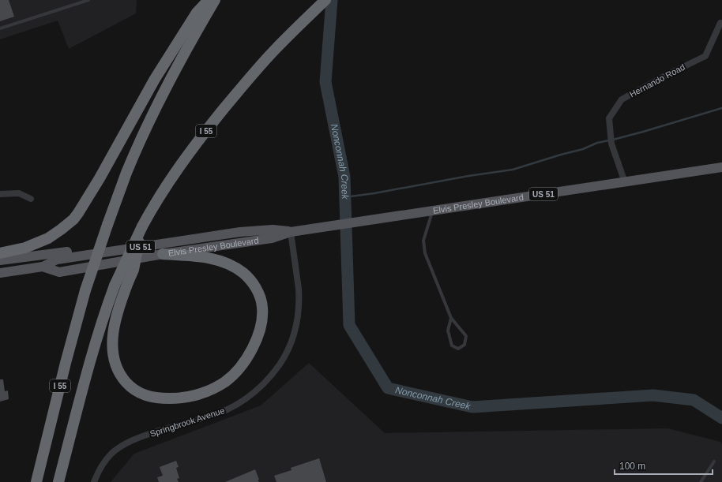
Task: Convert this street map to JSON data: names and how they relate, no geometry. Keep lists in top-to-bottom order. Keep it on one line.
{"streets":{"highway":["I 55"],"main road":["US 51","Elvis Presley Boulevard"],"street":["Hernando Road","Springbrook Avenue"]},"crossings":[["Hernando Road","Elvis Presley Boulevard"],["Elvis Presley Boulevard","Springbrook Avenue"]],"water":["Nonconnah Creek"],"scale_bar":"100 m"}
